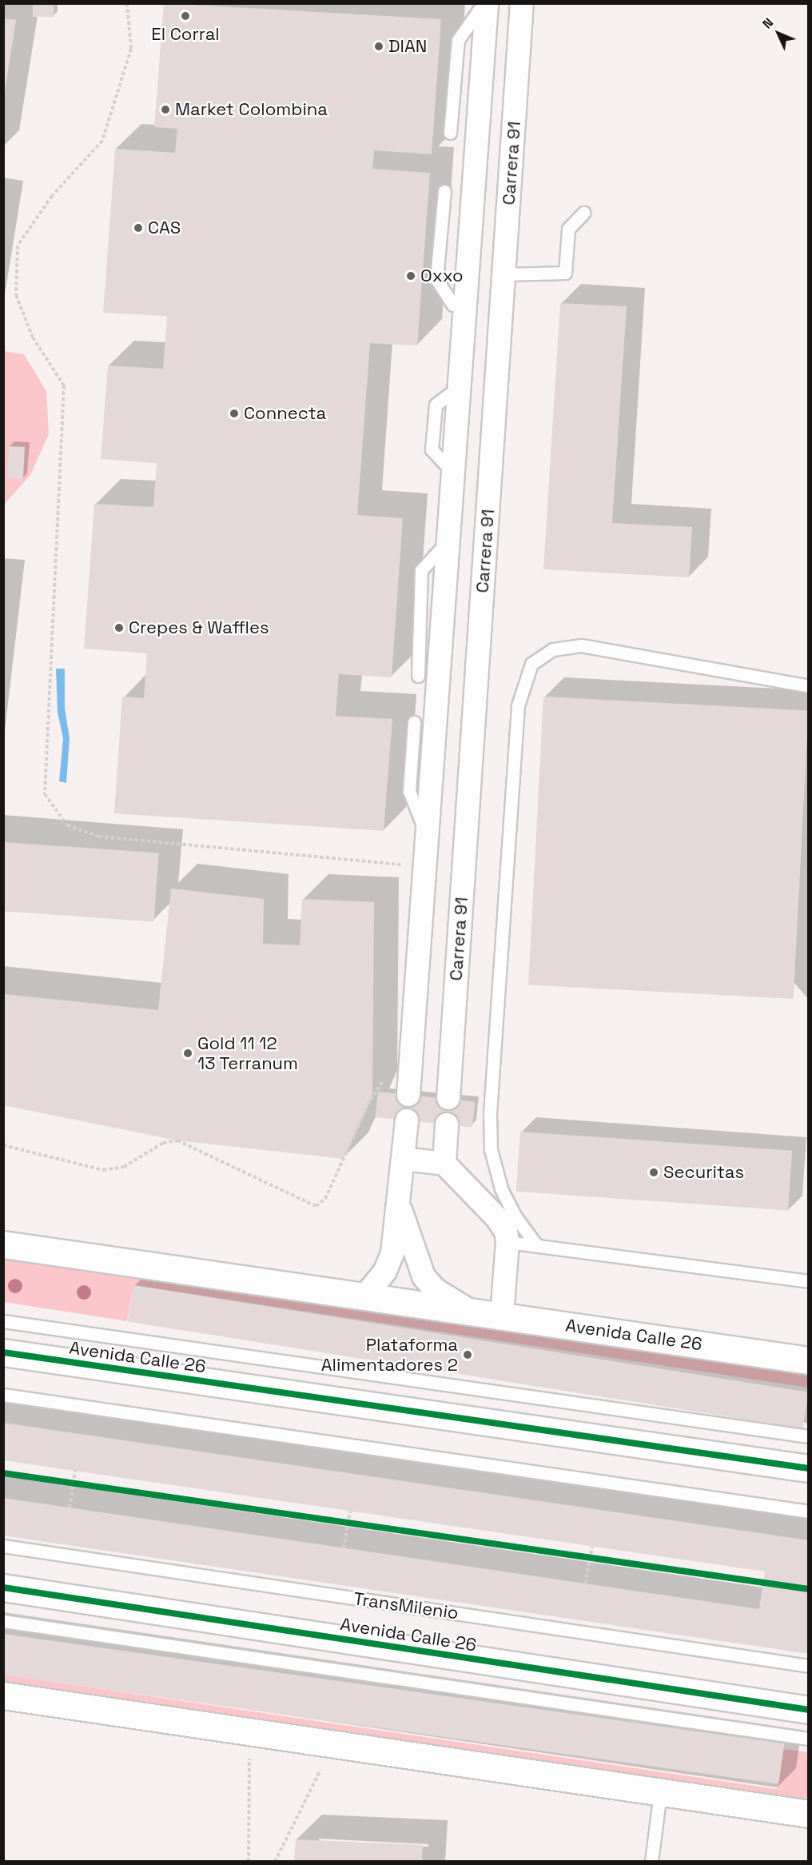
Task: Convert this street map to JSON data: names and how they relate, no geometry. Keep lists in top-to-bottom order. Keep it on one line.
{"streets":{"main road":["Avenida Calle 26"],"street":["Carrera 91"],"lane":["TransMilenio"]},"places":["El Corral","DIAN","Market Colombina","CAS","Oxxo","Connecta","Crepes & Waffles","Gold 11 12 13 Terranum","Securitas","Plataforma Alimentadores 2"],"north":"top left"}
